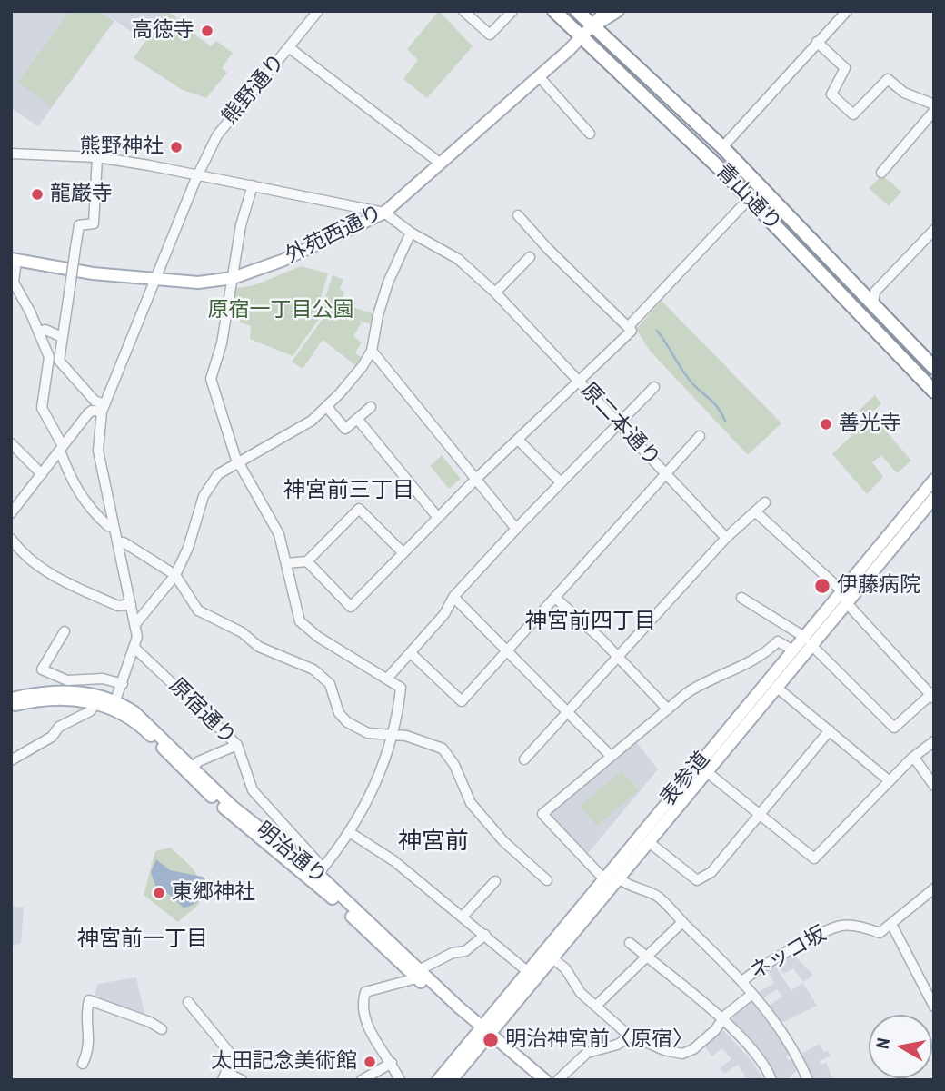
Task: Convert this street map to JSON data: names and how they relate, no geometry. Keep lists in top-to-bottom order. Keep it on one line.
{"streets":{"highway":["青山通り"],"main road":["外苑西通り","表参道","明治通り"],"street":["熊野通り","原二本通り","原宿通り","ネッコ坂"]},"crossings":[["熊野通り","外苑西通り"],["熊野通り","原宿通り"],["熊野通り","明治通り"],["青山通り","外苑西通り"],["外苑西通り","原二本通り"],["原宿通り","明治通り"],["表参道","明治通り"]],"districts":["神宮前三丁目","神宮前四丁目","神宮前","神宮前一丁目"],"parks":["原宿一丁目公園"],"places":["高徳寺","熊野神社","龍巌寺","善光寺","伊藤病院","東郷神社","明治神宮前〈原宿〉","太田記念美術館"],"north":"left"}
